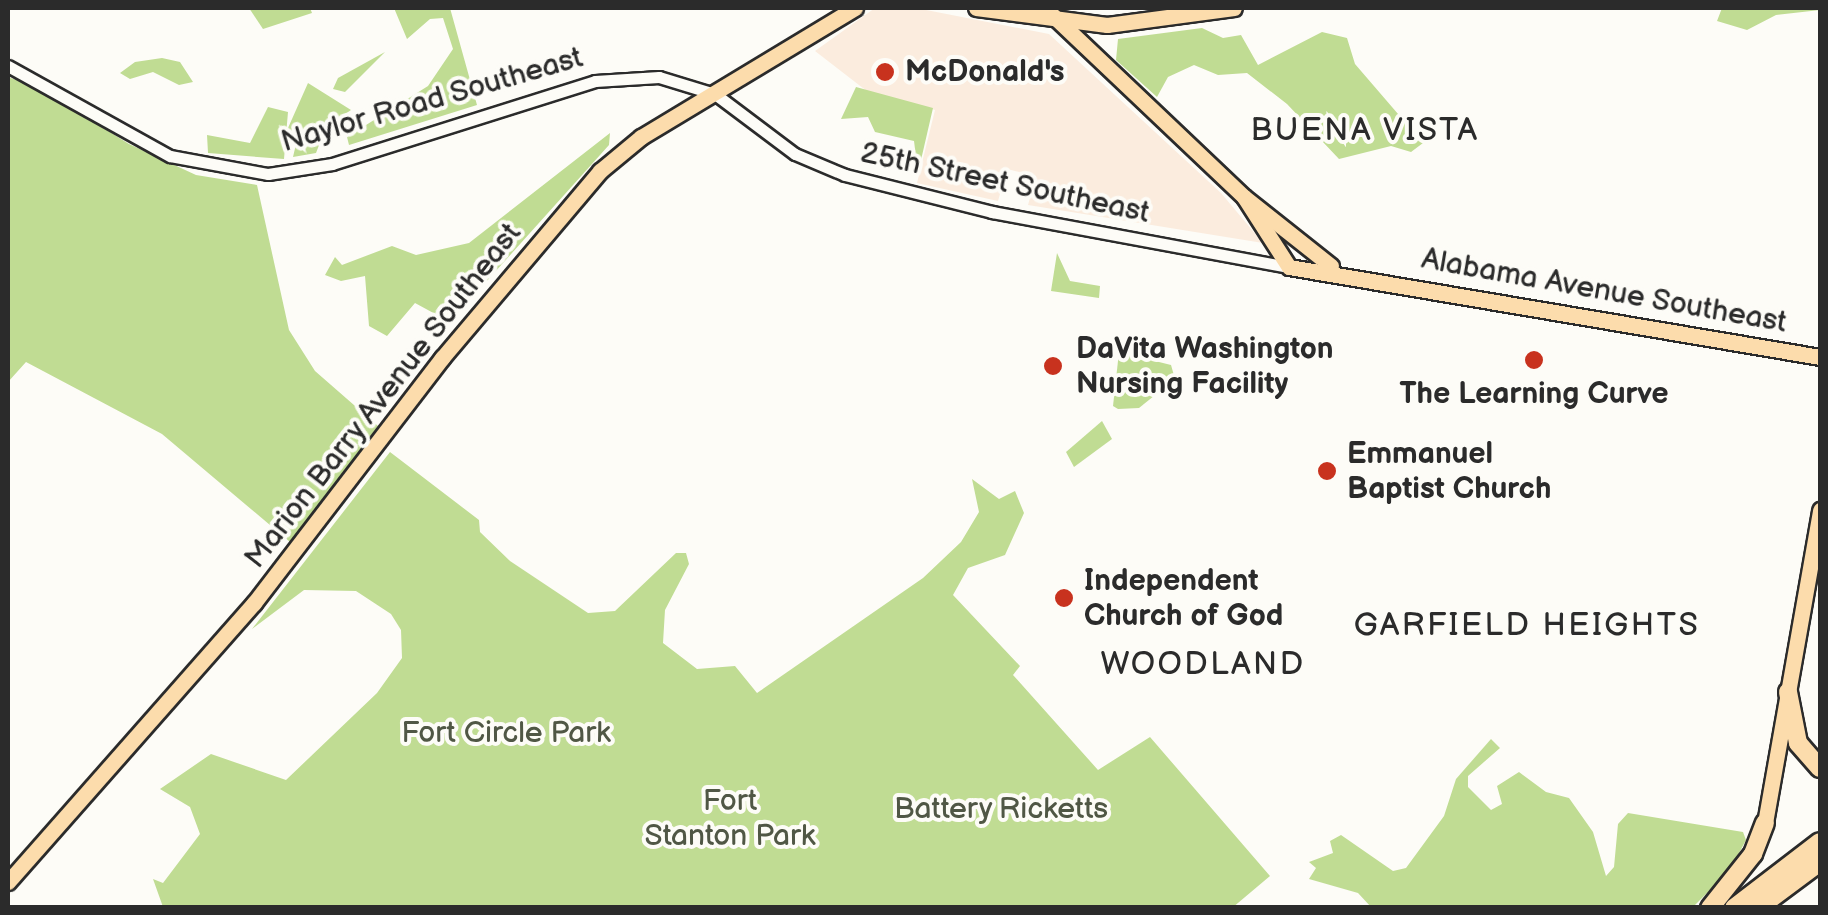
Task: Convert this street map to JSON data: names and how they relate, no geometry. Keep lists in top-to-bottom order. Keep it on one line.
{"streets":{"main road":["Alabama Avenue Southeast","Marion Barry Avenue Southeast"],"street":["Naylor Road Southeast","25th Street Southeast"]},"crossings":[["Naylor Road Southeast","25th Street Southeast"],["Naylor Road Southeast","Marion Barry Avenue Southeast"],["25th Street Southeast","Alabama Avenue Southeast"],["25th Street Southeast","Marion Barry Avenue Southeast"]],"districts":["BUENA VISTA","GARFIELD HEIGHTS","WOODLAND"],"parks":["Fort Circle Park","Fort Stanton Park","Battery Ricketts"],"places":["McDonald's","The Learning Curve","DaVita Washington Nursing Facility","Emmanuel Baptist Church","Independent Church of God"]}
